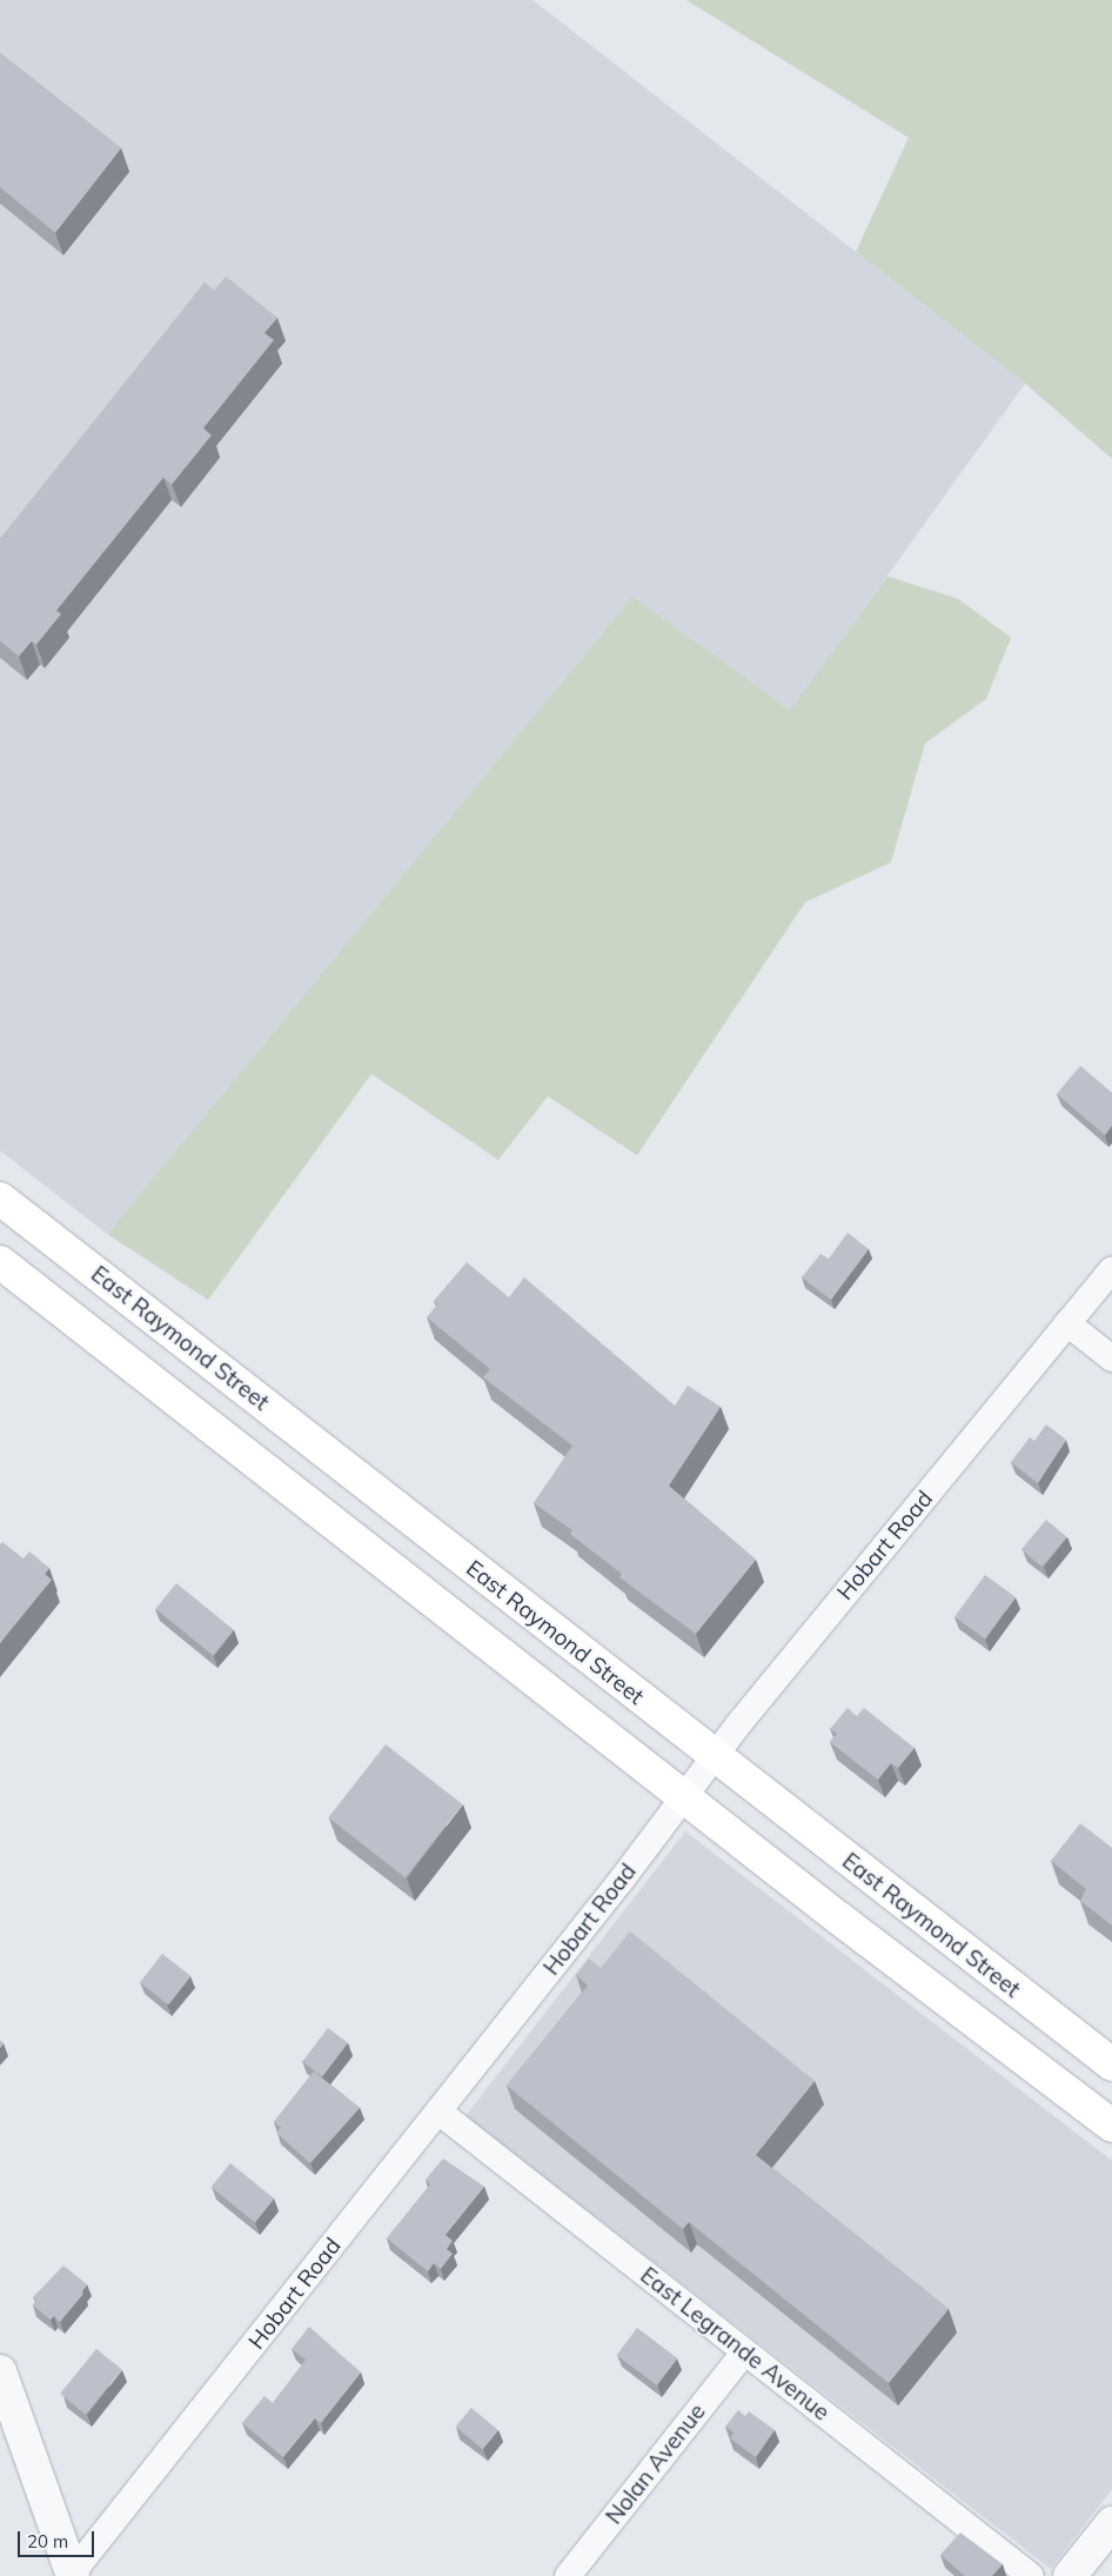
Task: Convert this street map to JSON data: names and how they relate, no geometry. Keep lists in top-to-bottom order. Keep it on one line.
{"streets":{"main road":["East Raymond Street"],"street":["Hobart Road","East Legrande Avenue","Nolan Avenue"]},"crossings":[["East Raymond Street","Hobart Road"],["Hobart Road","East Legrande Avenue"],["East Legrande Avenue","Nolan Avenue"]],"scale_bar":"20 m"}
